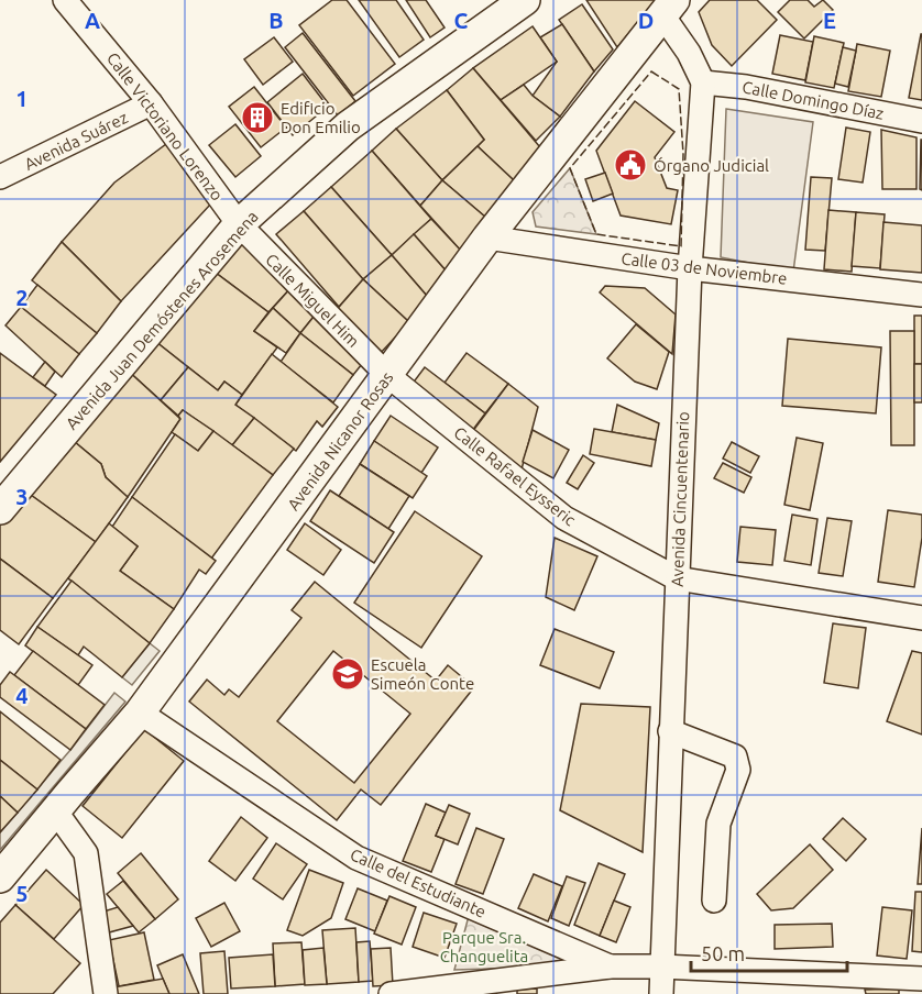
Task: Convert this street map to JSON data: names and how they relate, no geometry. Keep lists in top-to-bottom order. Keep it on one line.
{"streets":{"main road":["Avenida Juan Demóstenes Arosemena","Avenida Nicanor Rosas"],"street":["Calle Domingo Díaz","Calle Victoriano Lorenzo","Avenida Suárez","Calle 03 de Noviembre","Calle Miguel Him","Calle Rafael Eysseric","Avenida Cincuentenario","Calle del Estudiante"]},"crossings":[["Calle Domingo Díaz","Avenida Cincuentenario"],["Calle Victoriano Lorenzo","Avenida Suárez"],["Calle Victoriano Lorenzo","Calle Miguel Him"],["Calle Victoriano Lorenzo","Avenida Juan Demóstenes Arosemena"],["Calle 03 de Noviembre","Avenida Nicanor Rosas"],["Calle 03 de Noviembre","Avenida Cincuentenario"],["Calle Miguel Him","Avenida Juan Demóstenes Arosemena"],["Calle Miguel Him","Avenida Nicanor Rosas"],["Calle Miguel Him","Calle Rafael Eysseric"],["Avenida Nicanor Rosas","Calle Rafael Eysseric"],["Avenida Nicanor Rosas","Avenida Cincuentenario"],["Avenida Nicanor Rosas","Calle del Estudiante"],["Calle Rafael Eysseric","Avenida Cincuentenario"]],"parks":["Parque Sra. Changuelita"],"places":{"building":["Edificio Don Emilio"],"public building":["Órgano Judicial"],"school or university":["Escuela Simeón Conte"]},"scale_bar":"50 m","grid":{"columns":["A","B","C","D","E"],"rows":["1","2","3","4","5"]}}
